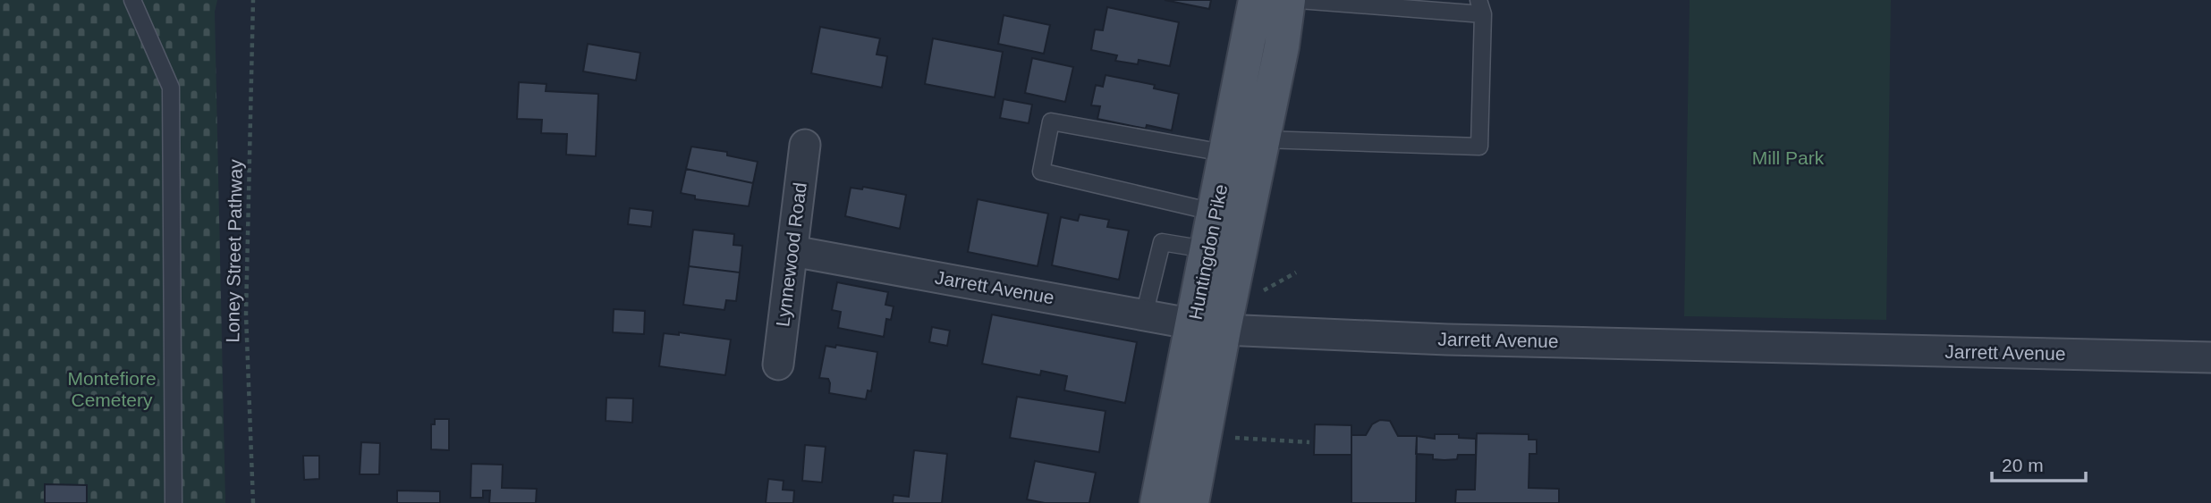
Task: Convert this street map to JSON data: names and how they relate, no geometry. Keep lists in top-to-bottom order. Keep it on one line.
{"streets":{"main road":["Huntingdon Pike"],"street":["Lynnewood Road","Jarrett Avenue"],"path":["Loney Street Pathway"]},"crossings":[["Huntingdon Pike","Jarrett Avenue"],["Lynnewood Road","Jarrett Avenue"]],"parks":["Mill Park","Montefiore Cemetery"],"scale_bar":"20 m"}
